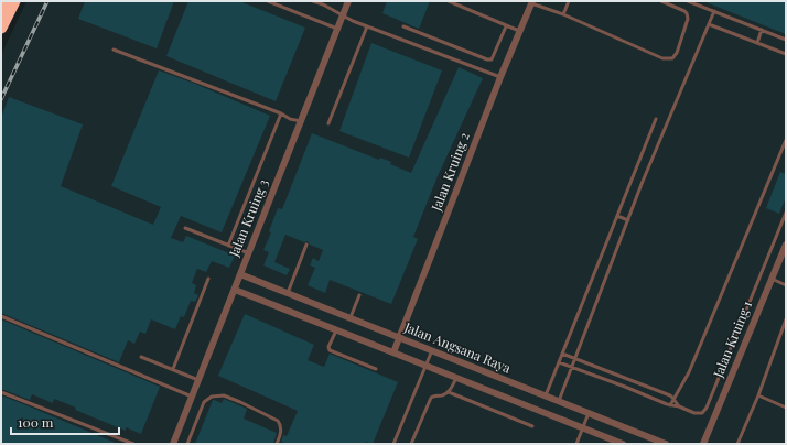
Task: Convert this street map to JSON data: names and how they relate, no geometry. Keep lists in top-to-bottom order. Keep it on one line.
{"streets":{"street":["Jalan Kruing 2","Jalan Kruing 3","Jalan Kruing 1","Jalan Angsana Raya"]},"crossings":[["Jalan Kruing 2","Jalan Angsana Raya"],["Jalan Kruing 3","Jalan Angsana Raya"]],"scale_bar":"100 m"}
